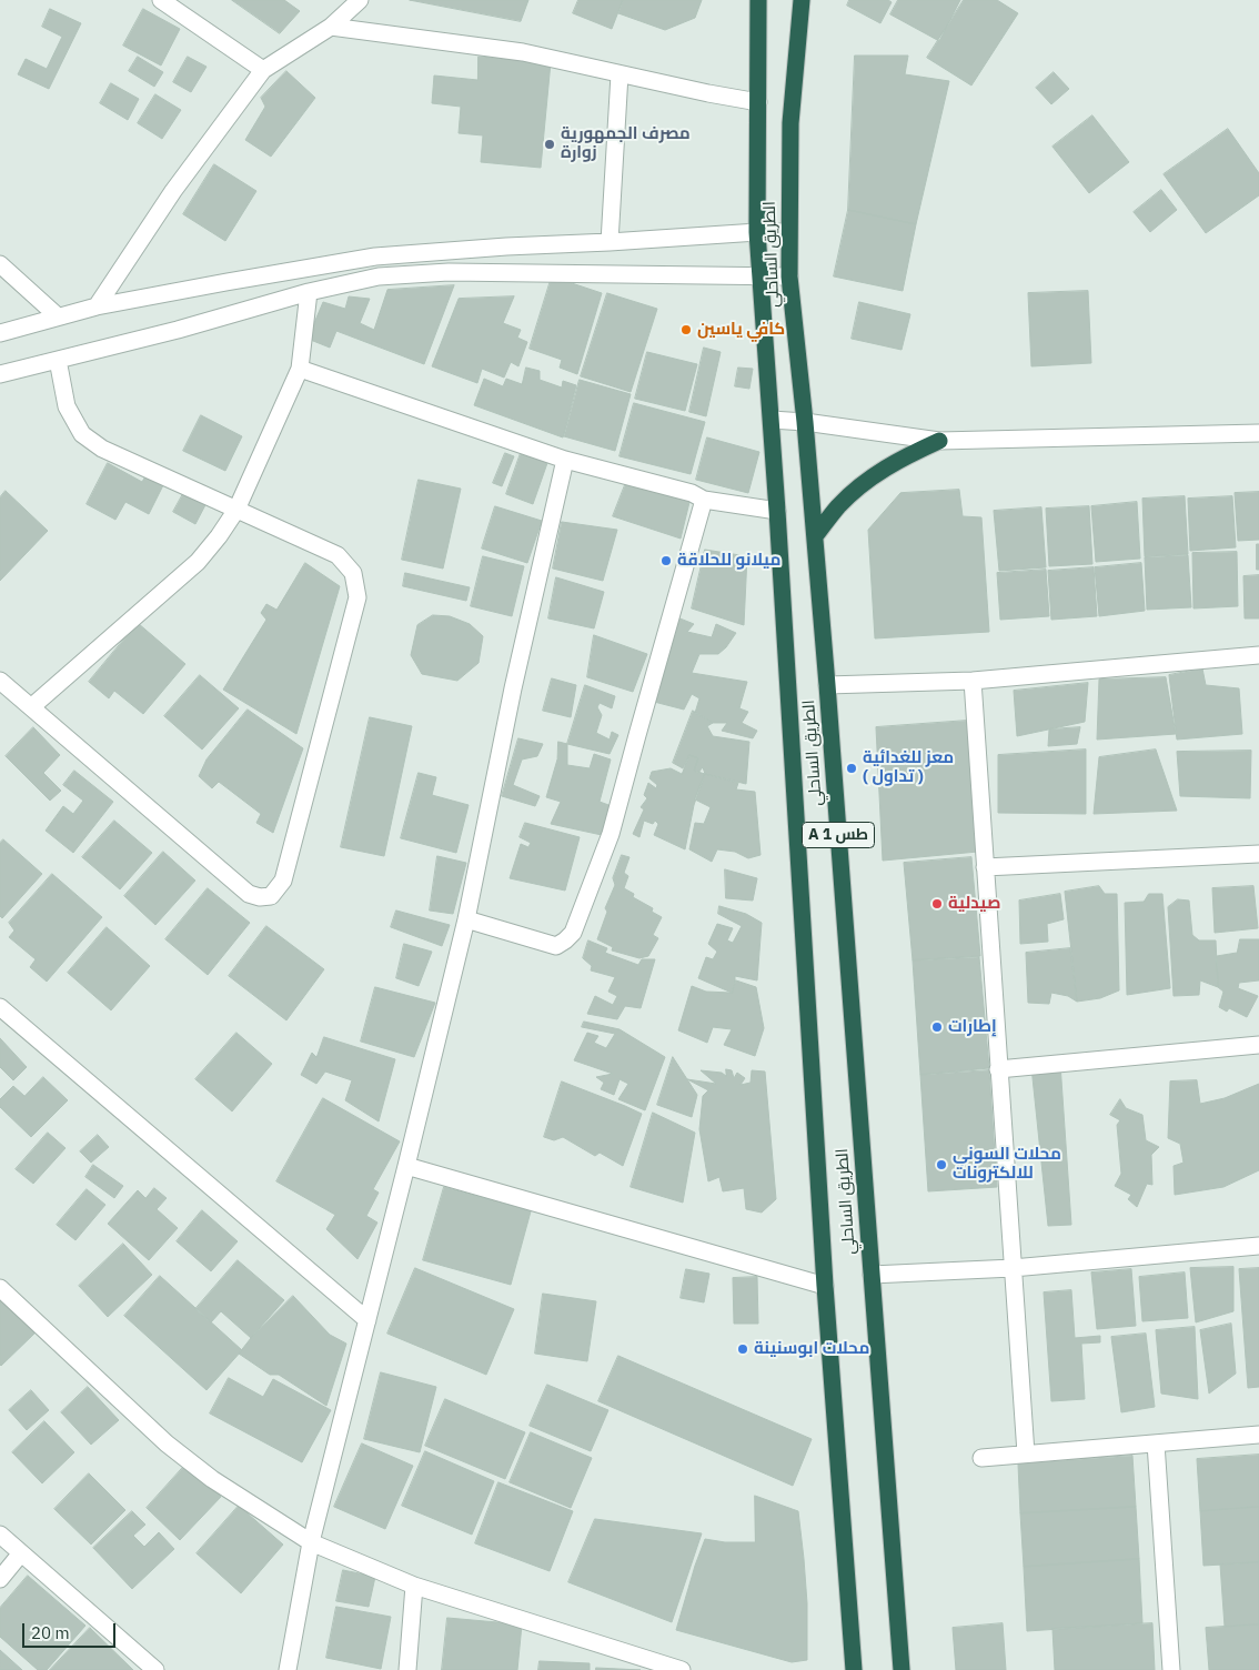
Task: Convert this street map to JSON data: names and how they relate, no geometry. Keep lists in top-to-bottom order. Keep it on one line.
{"streets":{"highway":["الطريق الساحلي","A 1 طس"]},"places":["مصرف الجمهورية زوارة","كافي ياسين","ميلانو للحلاقة","معز للغدائية ( تداول )","صيدلية","إطارات","محلات السوني للالكترونات","محلات ابوسنينة"],"scale_bar":"20 m"}
